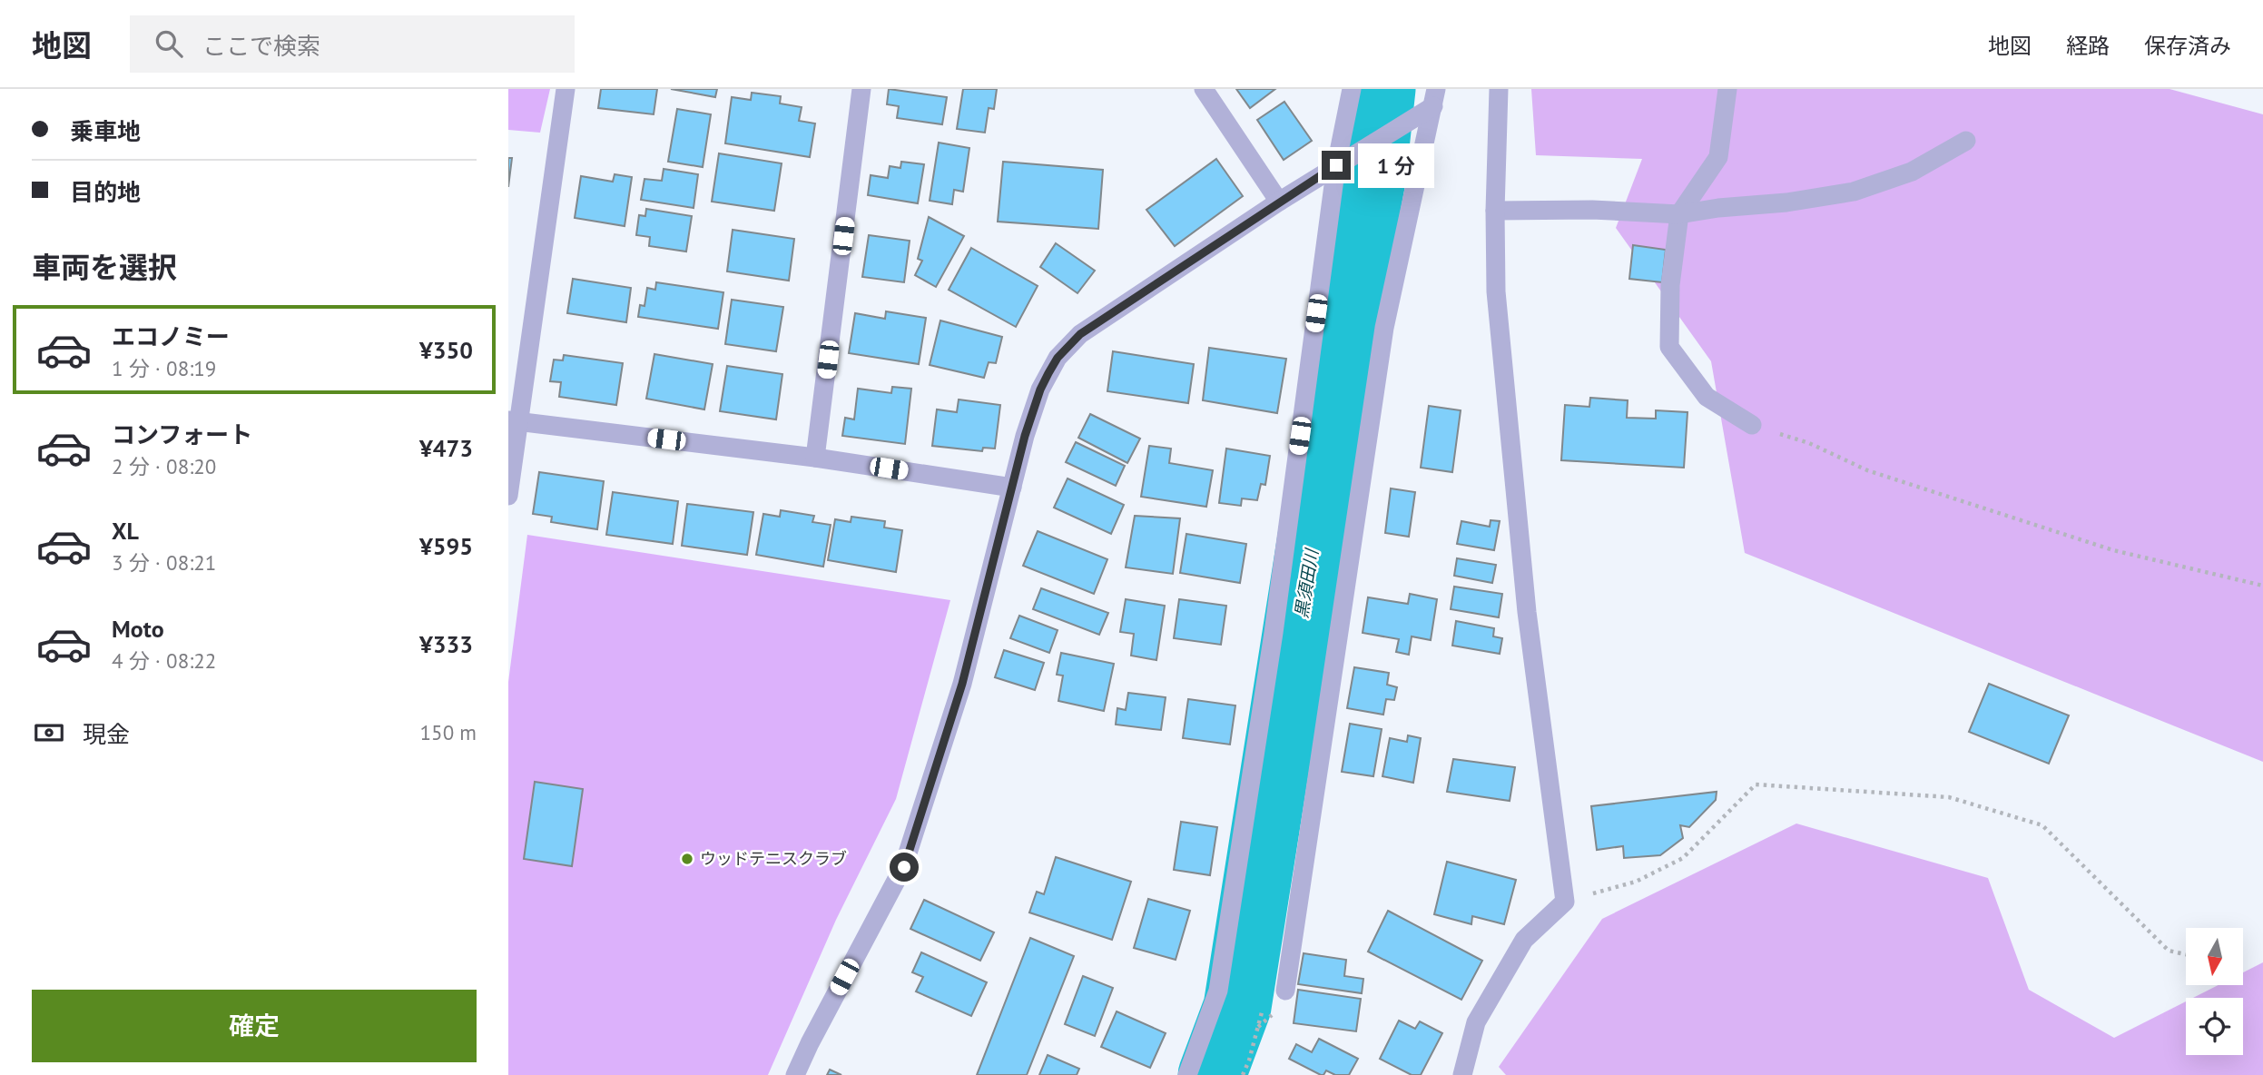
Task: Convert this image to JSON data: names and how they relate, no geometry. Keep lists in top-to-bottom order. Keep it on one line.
{"water":["黒須田川"],"places":["ウッドテニスクラブ"],"north":"bottom","page":{"header":"地図","search":"ここで検索","nav":["地図","経路","保存済み"],"banner":["乗車地","目的地"],"bubble":"1 分","heading":"車両を選択","list":[{"name":"エコノミー","note":"1 分 · 08:19","value":"¥350"},{"name":"コンフォート","note":"2 分 · 08:20","value":"¥473"},{"name":"XL","note":"3 分 · 08:21","value":"¥595"},{"name":"Moto","note":"4 分 · 08:22","value":"¥333"}],"pay":["現金","150 m"],"buttons":"確定"}}
